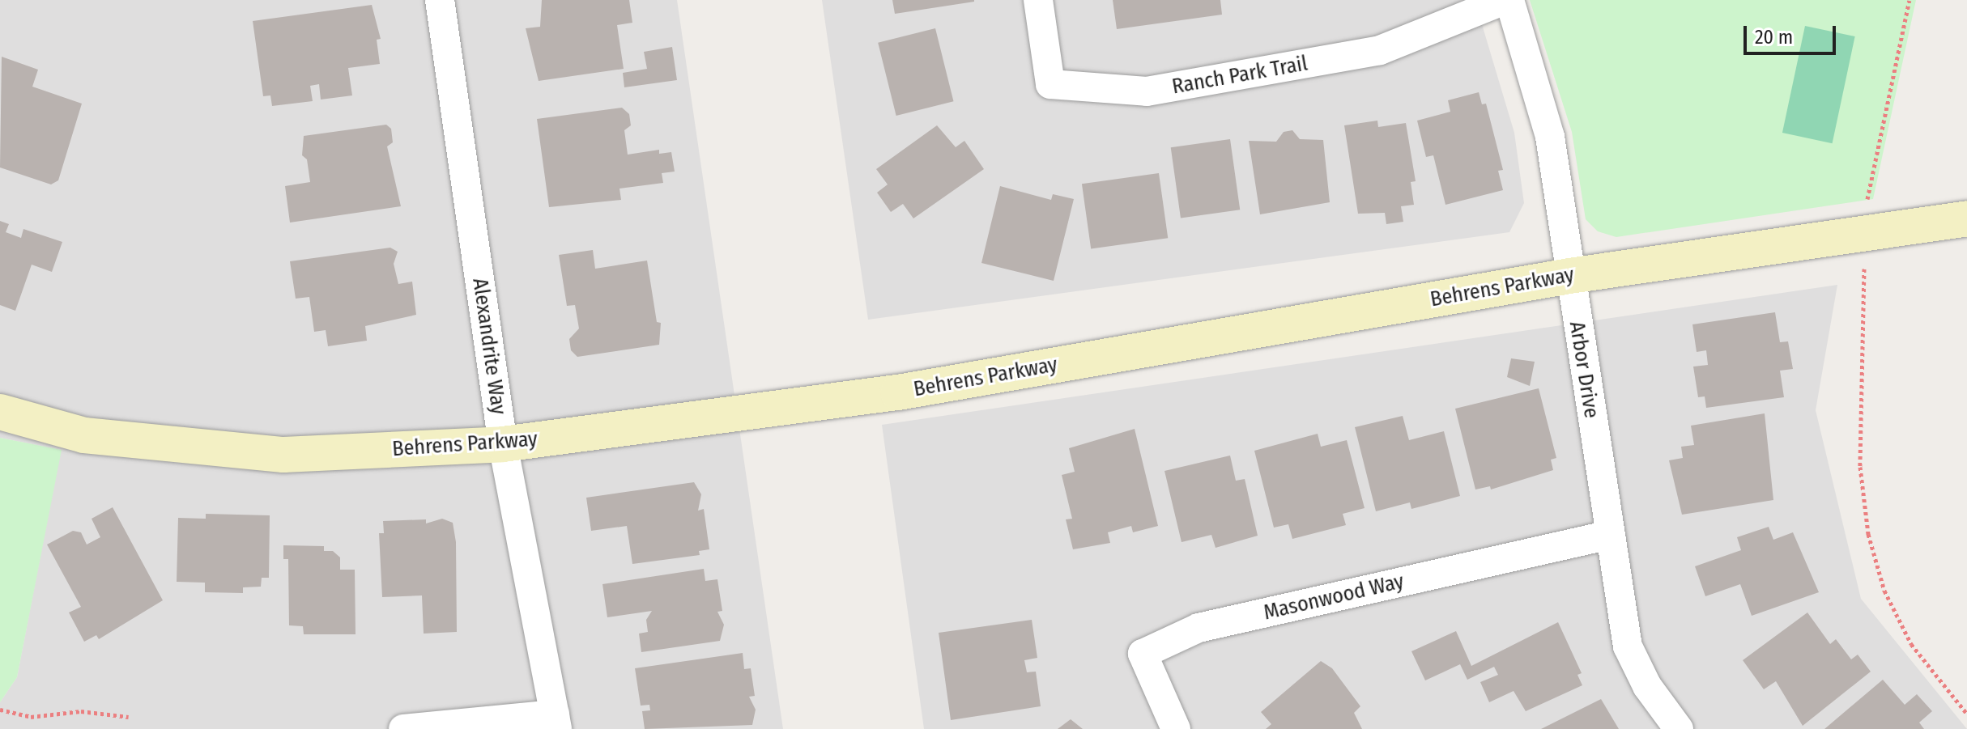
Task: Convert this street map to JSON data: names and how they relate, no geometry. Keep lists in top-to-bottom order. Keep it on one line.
{"streets":{"street":["Ranch Park Trail","Behrens Parkway","Alexandrite Way","Arbor Drive","Masonwood Way"]},"crossings":[["Ranch Park Trail","Arbor Drive"],["Behrens Parkway","Alexandrite Way"],["Behrens Parkway","Arbor Drive"],["Arbor Drive","Masonwood Way"]],"scale_bar":"20 m"}
